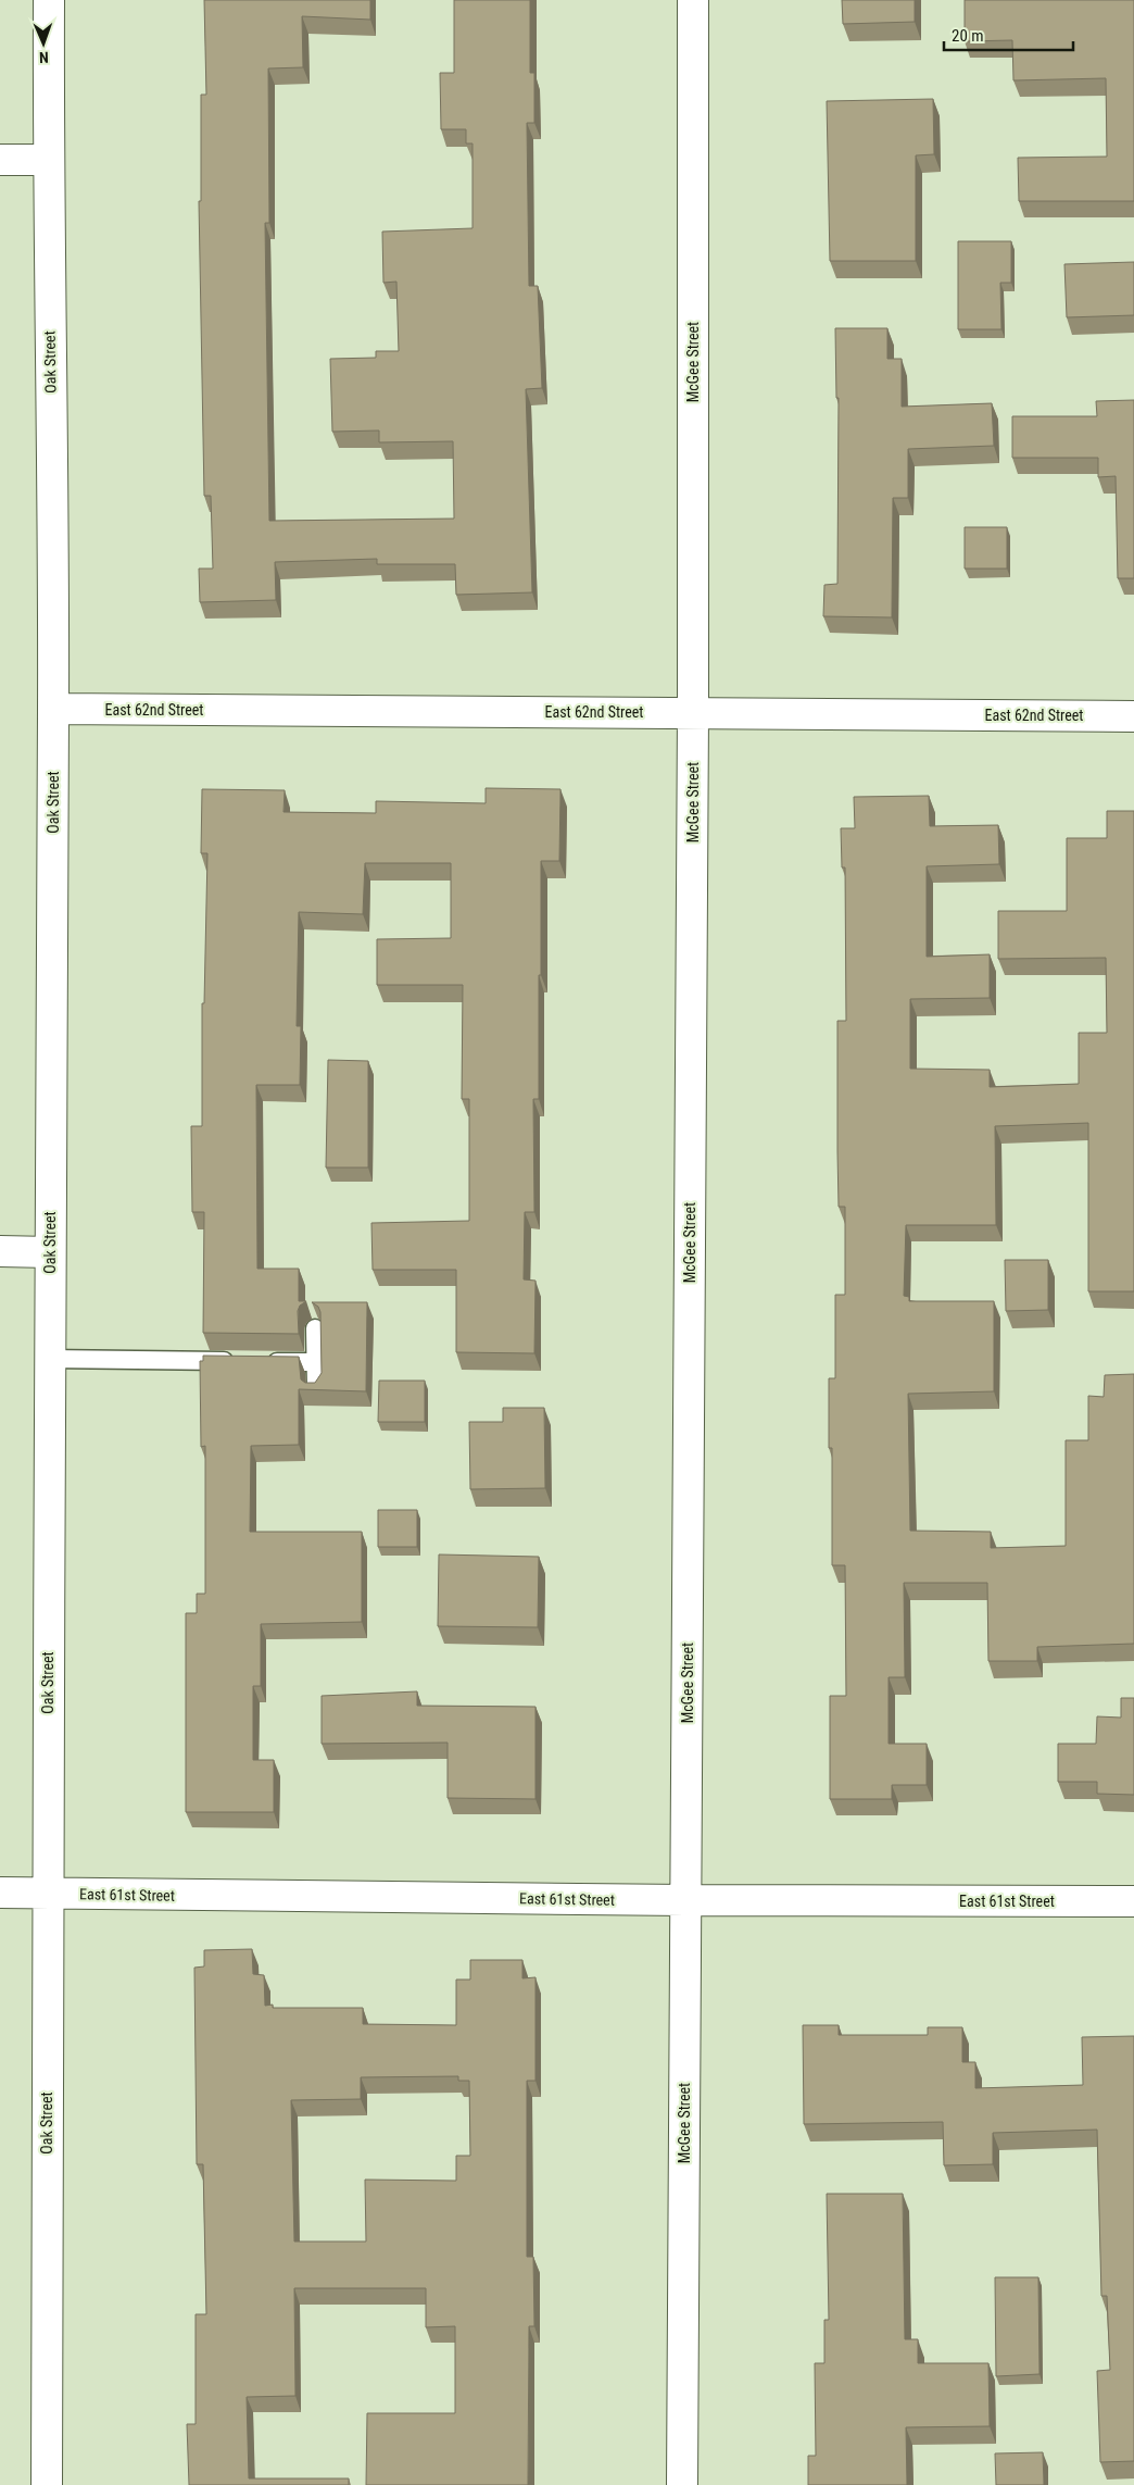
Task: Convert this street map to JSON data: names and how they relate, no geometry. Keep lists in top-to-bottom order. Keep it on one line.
{"streets":{"street":["Oak Street","McGee Street","East 62nd Street","East 61st Street"]},"crossings":[["Oak Street","East 62nd Street"],["Oak Street","East 61st Street"],["McGee Street","East 62nd Street"],["McGee Street","East 61st Street"]],"scale_bar":"20 m","north":"bottom"}
